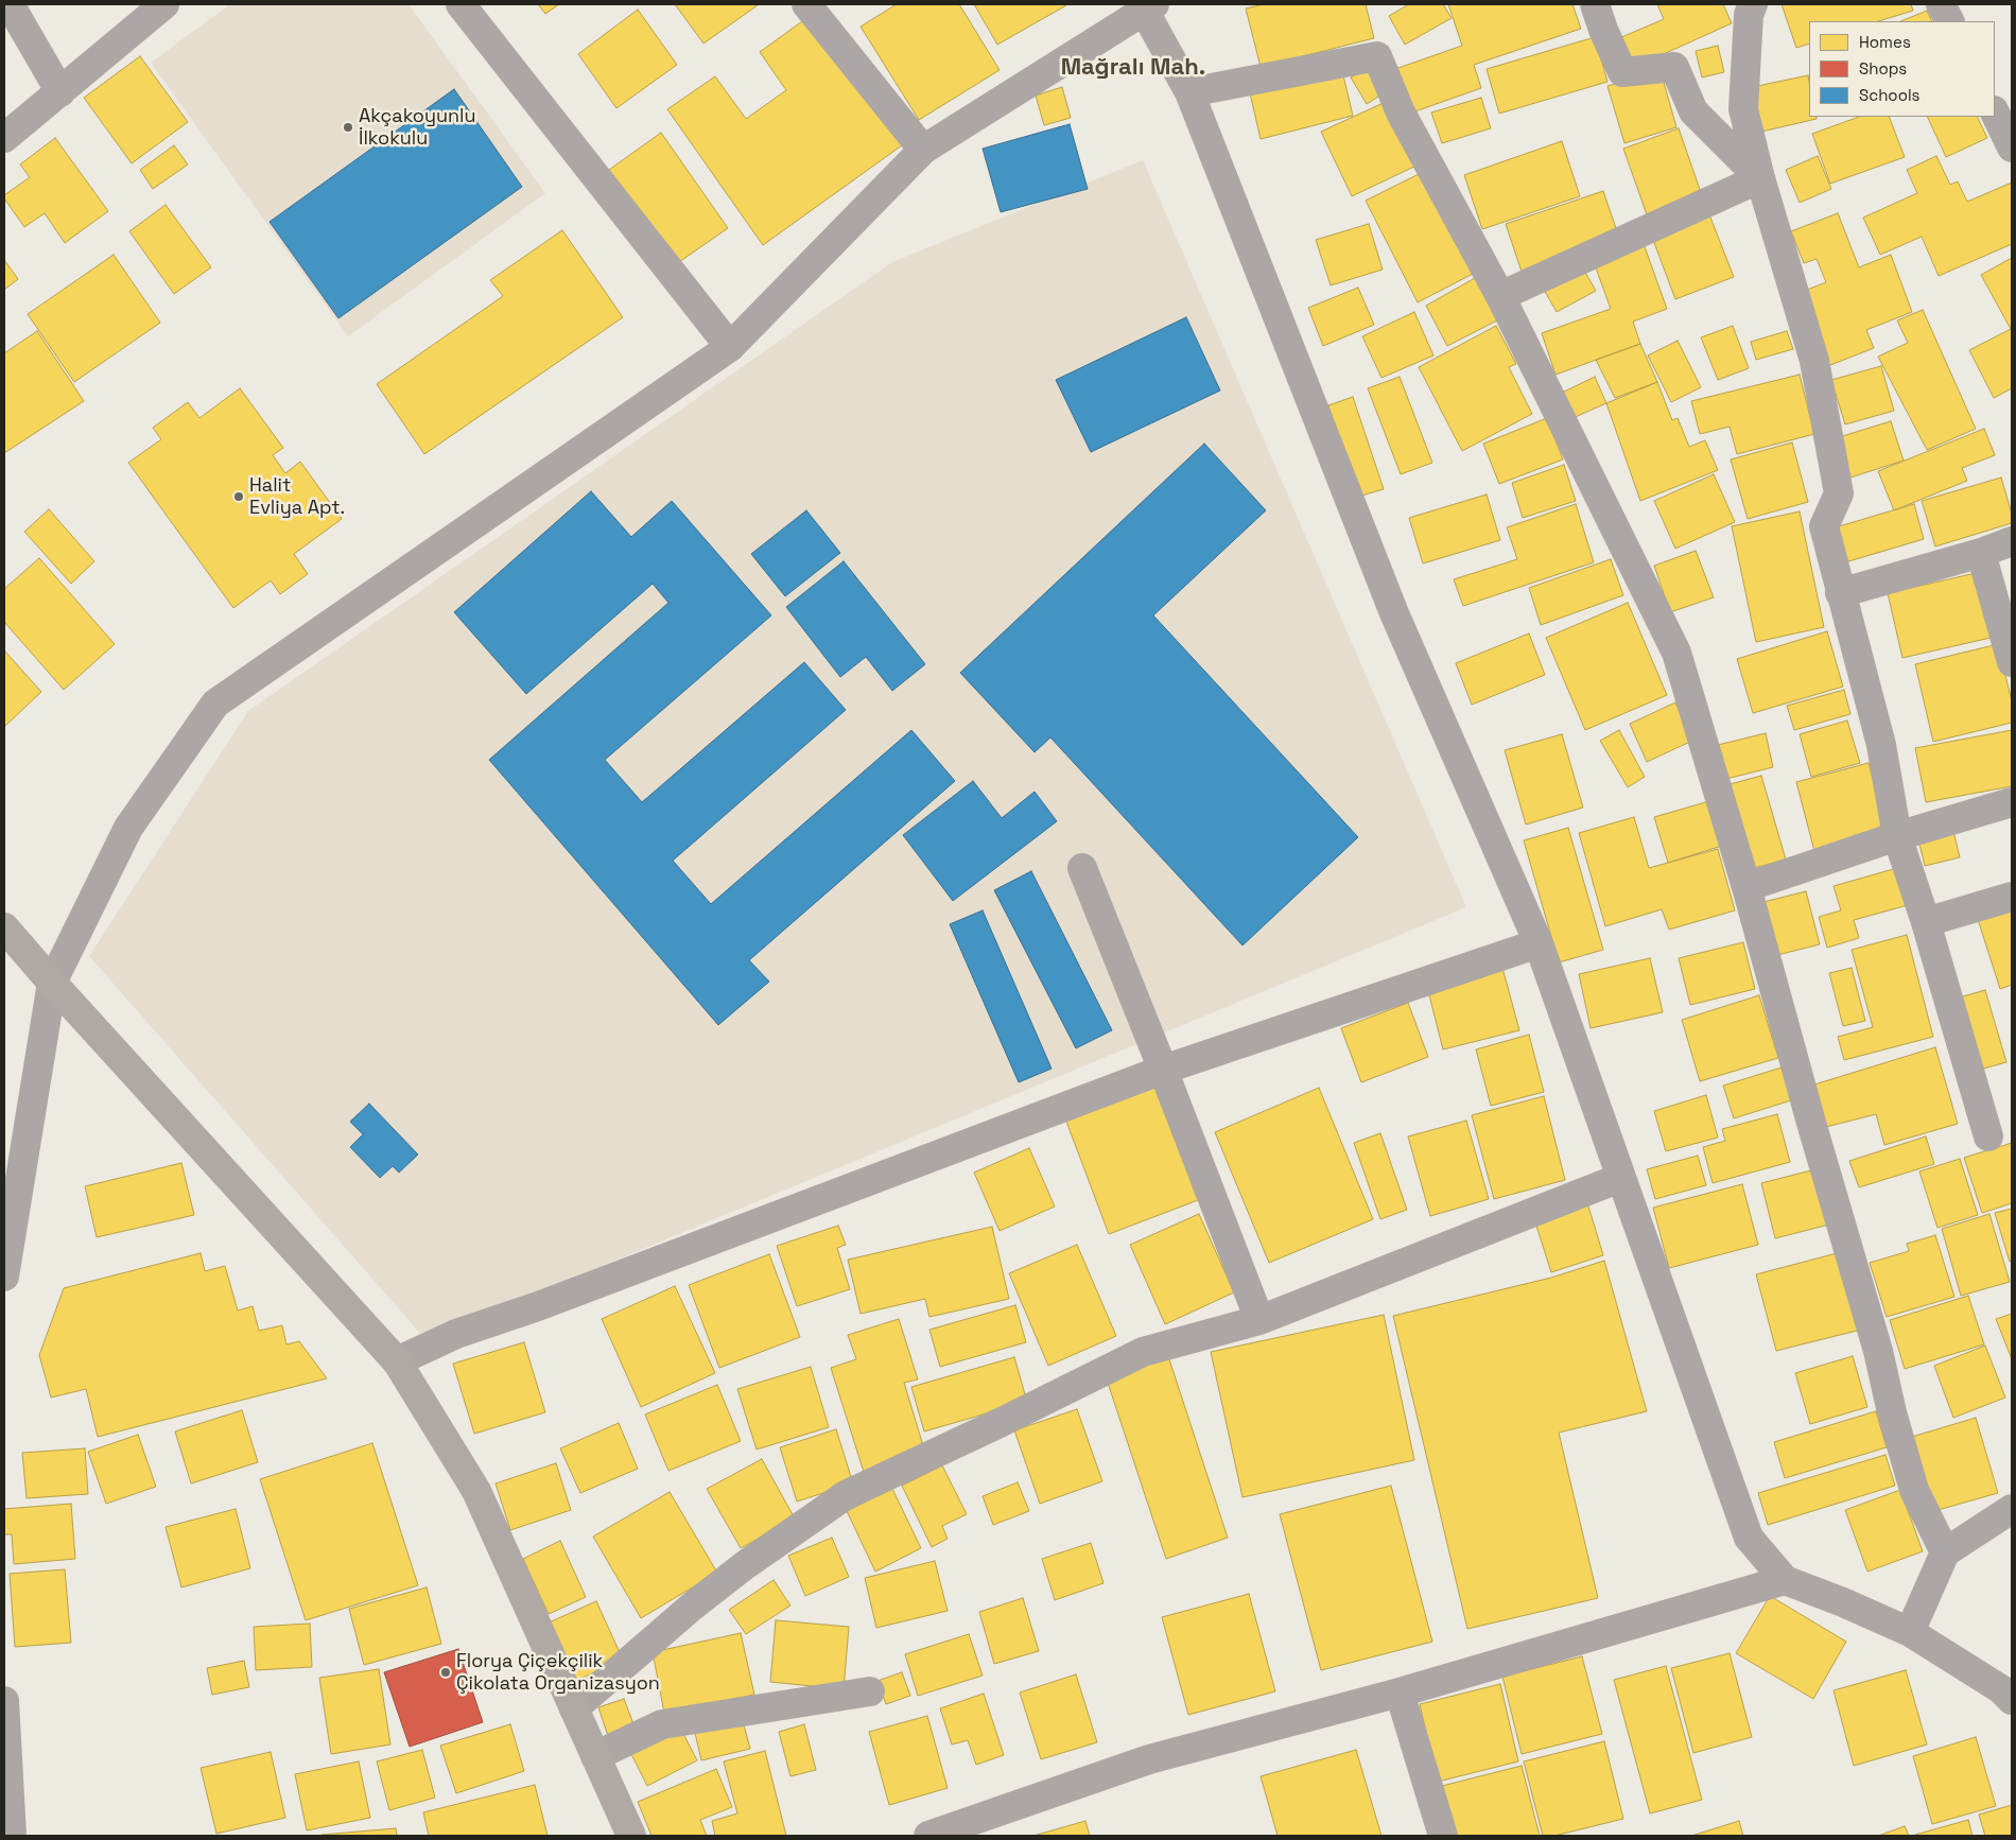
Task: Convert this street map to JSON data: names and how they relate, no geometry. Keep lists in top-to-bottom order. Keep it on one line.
{"districts":["Mağralı Mah."],"places":["Akçakoyunlu İlkokulu","Halit Evliya Apt.","Florya Çiçekçilik Çikolata Organizasyon"],"legend":["Homes","Shops","Schools"]}
